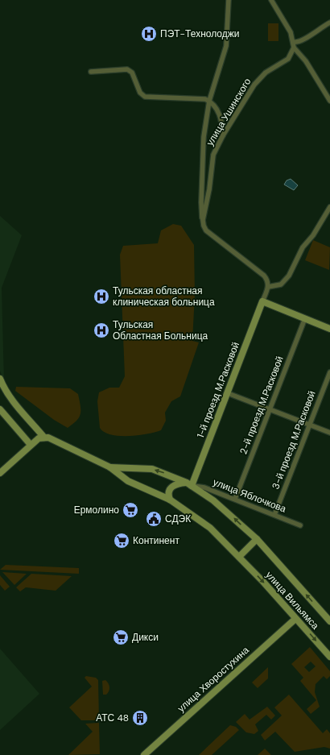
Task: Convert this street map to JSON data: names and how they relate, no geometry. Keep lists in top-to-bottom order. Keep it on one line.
{"streets":{"street":["улица Ушинского","1-й проезд М.Расковой","2-й проезд М.Расковой","3-й проезд М.Расковой","улица Яблочкова","улица Вильямса","улица Хворостухина"]},"crossings":[["1-й проезд М.Расковой","улица Яблочкова"],["1-й проезд М.Расковой","улица Вильямса"],["2-й проезд М.Расковой","улица Яблочкова"],["3-й проезд М.Расковой","улица Яблочкова"],["улица Яблочкова","улица Вильямса"],["улица Вильямса","улица Хворостухина"]],"places":{"hospital":["ПЭТ-Технолоджи","Тульская областная клиническая больница","Тульская Областная Больница"],"supermarket":["Ермолино","Континент","Дикси"],"public building":["СДЭК"],"building":["АТС 48"]}}
